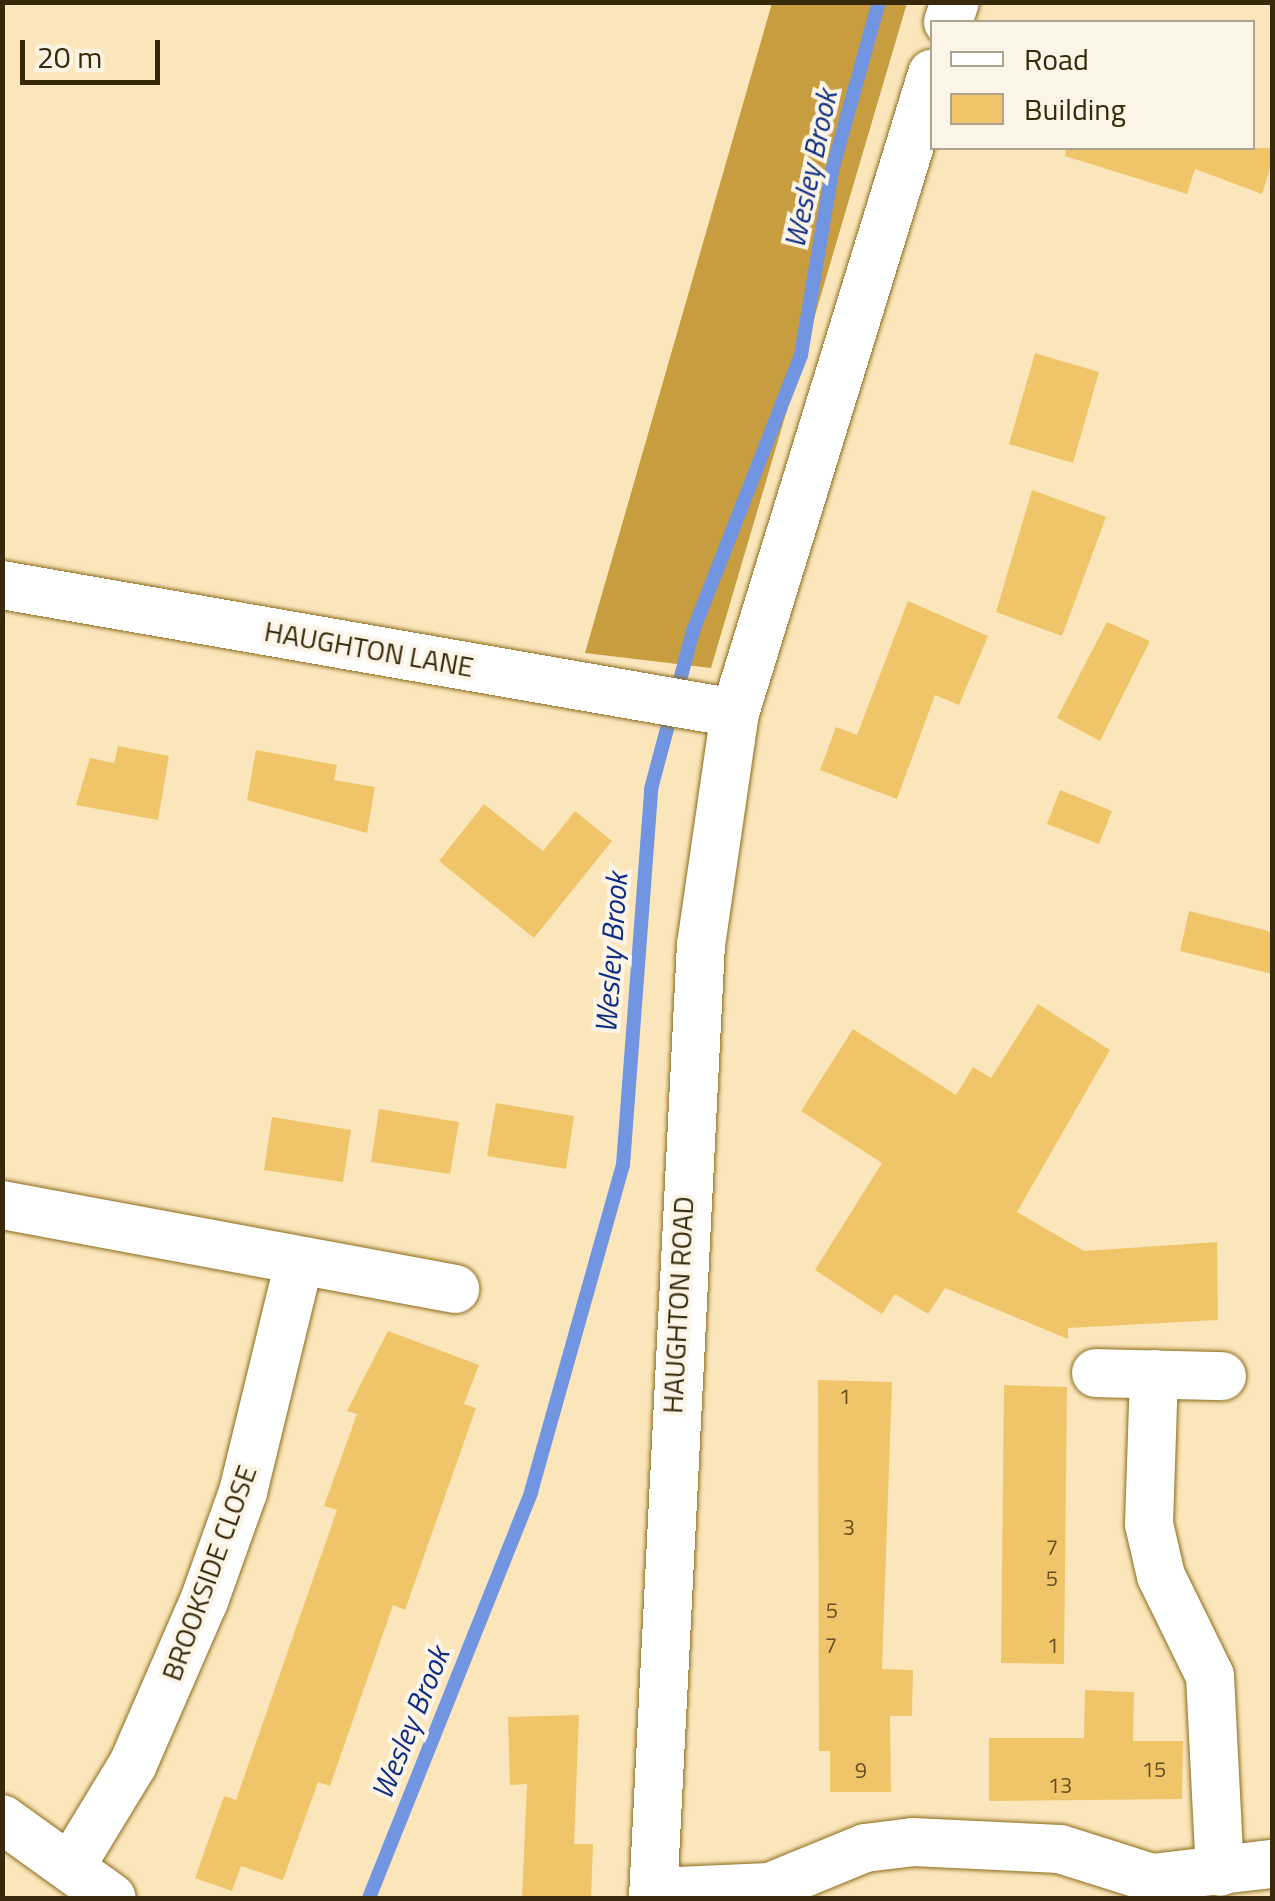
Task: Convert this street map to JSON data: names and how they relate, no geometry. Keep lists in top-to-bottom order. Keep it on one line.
{"streets":{"street":["HAUGHTON LANE","HAUGHTON ROAD","BROOKSIDE CLOSE"]},"crossings":[["HAUGHTON LANE","HAUGHTON ROAD"]],"water":["Wesley Brook"],"house_numbers":["1","3","7","5","5","7","1","15","9","13"],"legend":["Road","Building"],"scale_bar":"20 m"}
